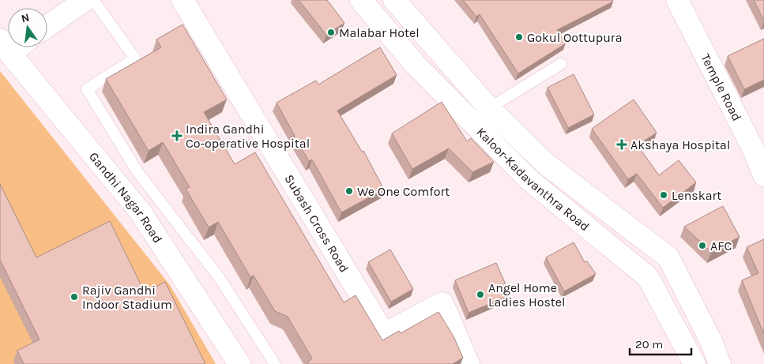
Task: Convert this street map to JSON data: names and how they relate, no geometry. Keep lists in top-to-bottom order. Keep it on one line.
{"streets":{"street":["Temple Road","Kaloor-Kadavanthra Road","Gandhi Nagar Road","Subash Cross Road"]},"places":{"other":["Malabar Hotel","Gokul Oottupura","We One Comfort","Lenskart","AFC","Angel Home Ladies Hostel","Rajiv Gandhi Indoor Stadium"],"health":["Indira Gandhi Co-operative Hospital","Akshaya Hospital"]},"scale_bar":"20 m","north":"top"}
